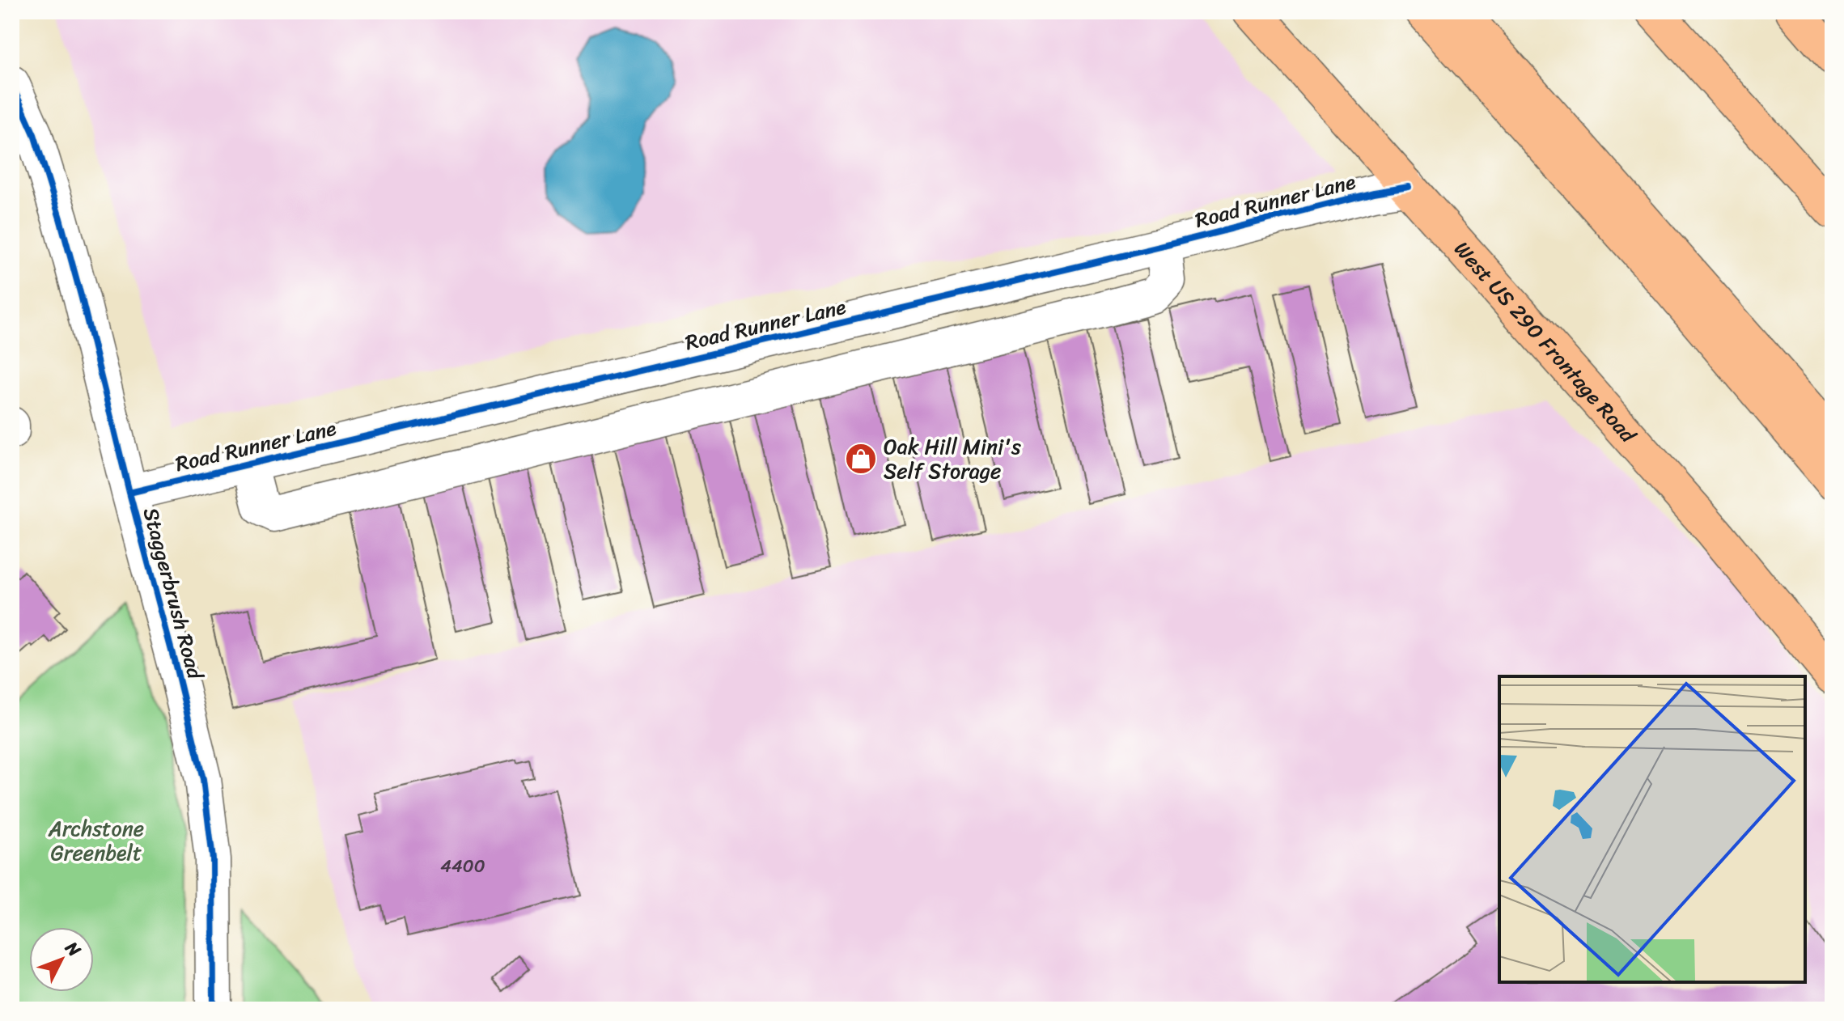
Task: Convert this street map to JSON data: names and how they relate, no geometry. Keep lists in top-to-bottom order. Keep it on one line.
{"streets":{"main road":["West US 290 Frontage Road"],"street":["Road Runner Lane","Staggerbrush Road"]},"crossings":[["Road Runner Lane","West US 290 Frontage Road"],["Road Runner Lane","Staggerbrush Road"]],"parks":["Archstone Greenbelt"],"places":{"shop":["Oak Hill Mini's Self Storage"]},"house_numbers":["4400"],"north":"top right"}
